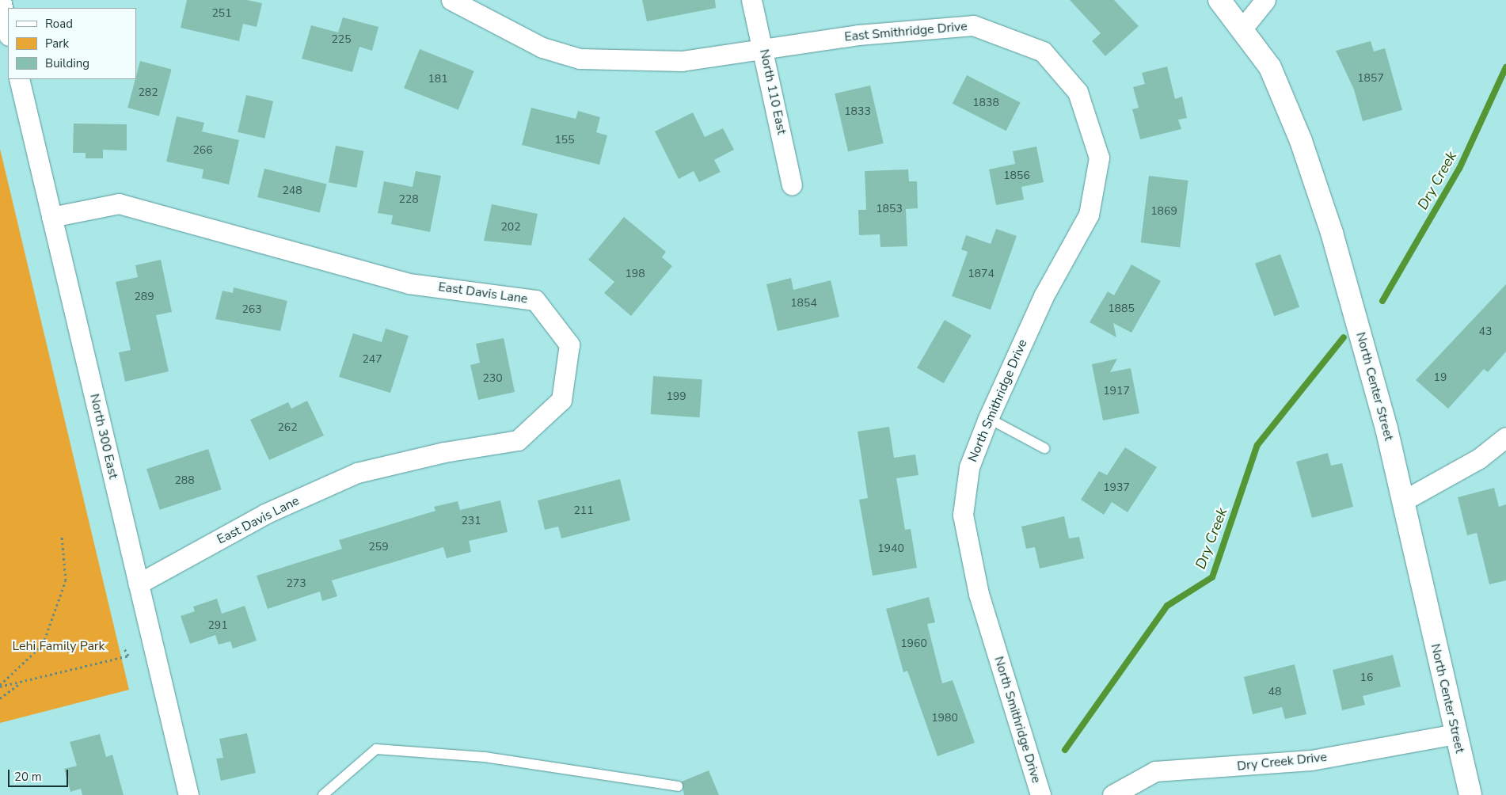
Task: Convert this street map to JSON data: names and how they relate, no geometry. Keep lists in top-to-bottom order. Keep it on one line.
{"streets":{"street":["East Smithridge Drive","North 110 East","East Davis Lane","North Center Street","North Smithridge Drive","North 300 East","Dry Creek Drive"]},"crossings":[["East Smithridge Drive","North 110 East"],["East Smithridge Drive","North Smithridge Drive"],["East Davis Lane","North 300 East"],["North Center Street","Dry Creek Drive"]],"water":["Dry Creek"],"parks":["Lehi Family Park"],"house_numbers":["251","225","1857","181","282","1838","1833","155","266","1856","248","228","1853","1869","202","198","1874","289","1854","1885","263","43","247","19","230","1917","199","262","288","1937","211","231","259","1940","273","291","1960","16","48","1980"],"legend":["Road","Park","Building"],"scale_bar":"20 m"}
